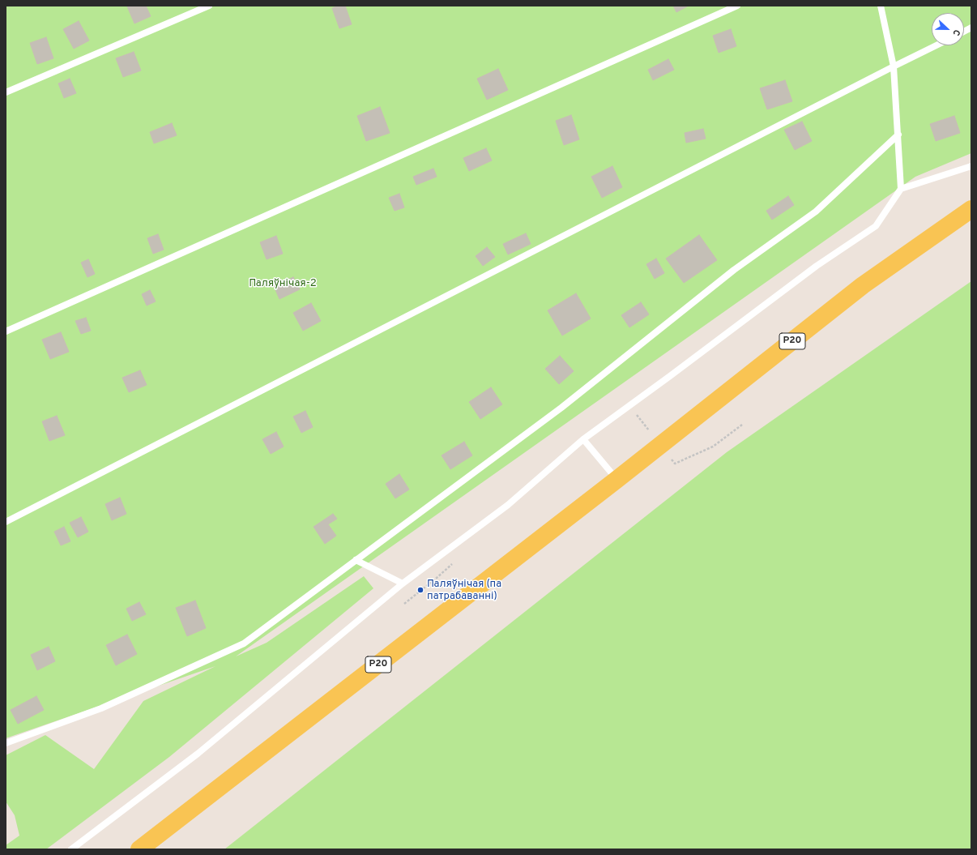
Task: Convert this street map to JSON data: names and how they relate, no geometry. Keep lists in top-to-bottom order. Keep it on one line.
{"streets":{"main road":["Р20"]},"parks":["Паляўнічая-2"],"places":["Паляўнічая (па патрабаванні)"],"north":"right"}
